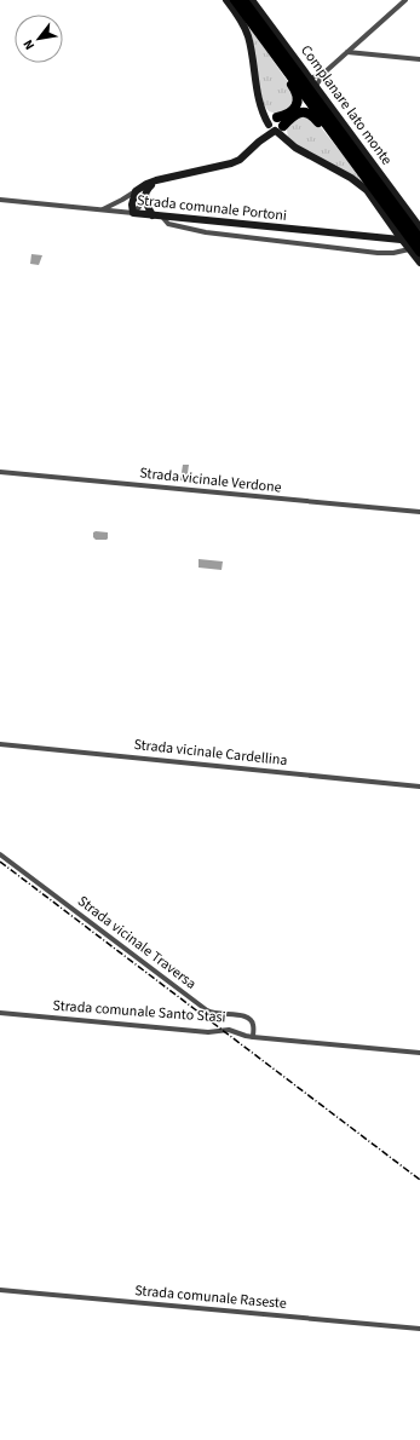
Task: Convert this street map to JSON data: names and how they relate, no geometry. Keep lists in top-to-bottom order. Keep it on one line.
{"streets":{"street":["Complanare lato monte","Strada comunale Portoni","Strada vicinale Verdone","Strada vicinale Cardellina","Strada vicinale Traversa","Strada comunale Santo Stasi","Strada comunale Raseste"]},"crossings":[["Strada vicinale Traversa","Strada comunale Santo Stasi"]],"north":"bottom left"}
